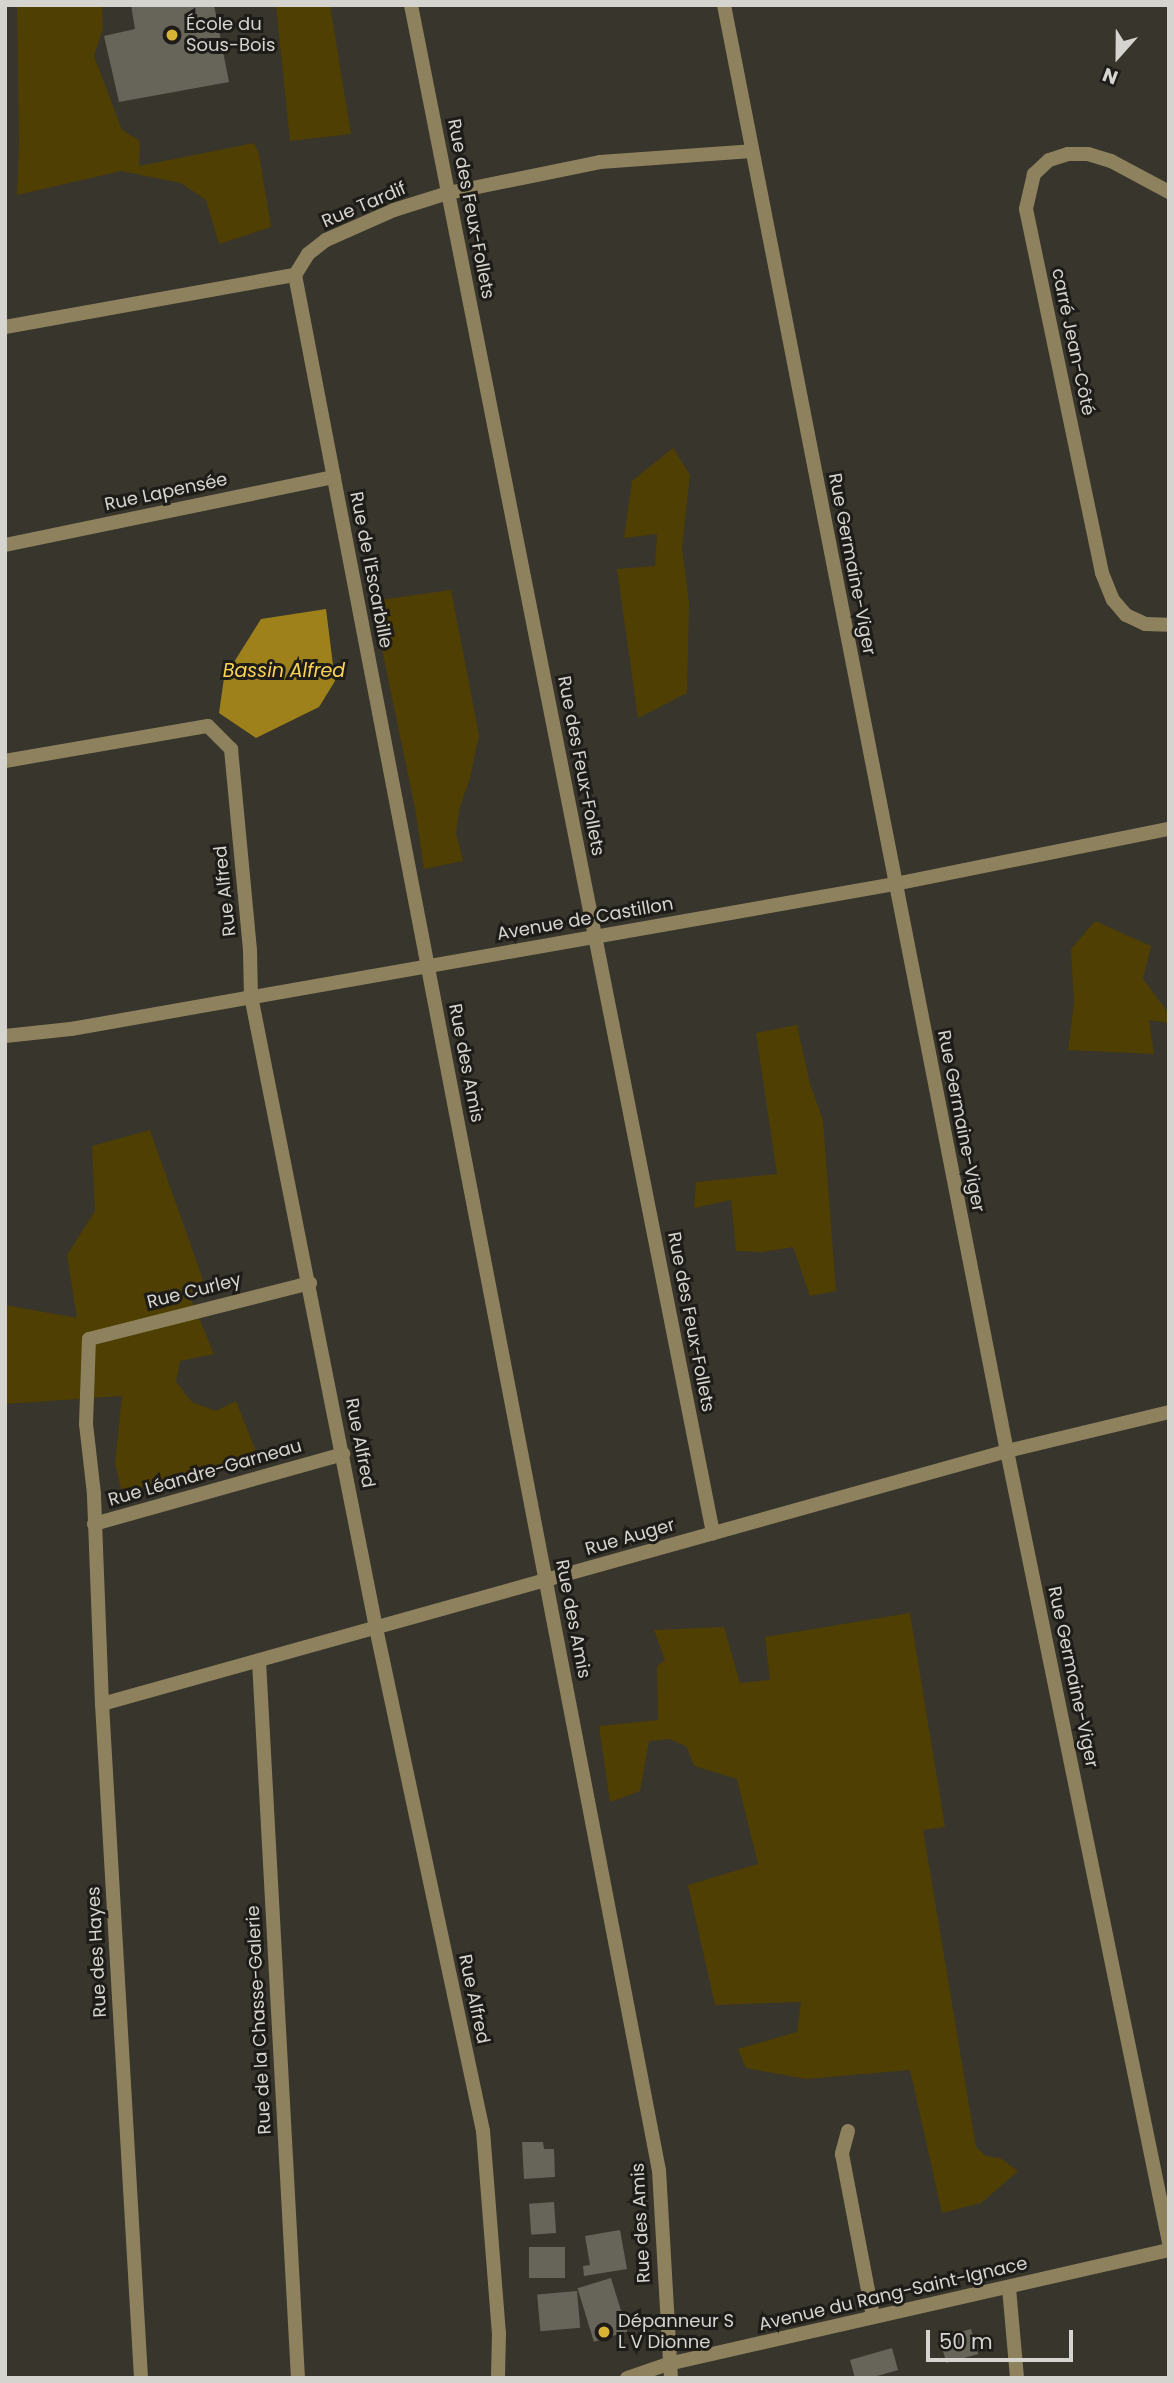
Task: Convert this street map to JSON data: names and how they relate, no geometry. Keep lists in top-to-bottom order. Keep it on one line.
{"streets":{"street":["Rue Tardif","Rue des Feux-Follets","carré Jean-Côté","Rue Lapensée","Rue Germaine-Viger","Rue de l'Escarbille","Rue Alfred","Avenue de Castillon","Rue des Amis","Rue Curley","Rue Léandre-Garneau","Rue Auger","Rue des Hayes","Rue de la Chasse-Galerie","Avenue du Rang-Saint-Ignace"]},"crossings":[["Rue Tardif","Rue des Feux-Follets"],["Rue Tardif","Rue Germaine-Viger"],["Rue Tardif","Rue de l'Escarbille"],["Rue des Feux-Follets","Avenue de Castillon"],["Rue des Feux-Follets","Rue Auger"],["Rue Lapensée","Rue de l'Escarbille"],["Rue Germaine-Viger","Avenue de Castillon"],["Rue Germaine-Viger","Rue Auger"],["Rue de l'Escarbille","Rue des Amis"],["Rue Alfred","Avenue de Castillon"],["Rue Alfred","Rue Curley"],["Rue Alfred","Rue Léandre-Garneau"],["Rue Alfred","Rue Auger"],["Avenue de Castillon","Rue des Amis"],["Rue des Amis","Rue Auger"],["Rue des Amis","Avenue du Rang-Saint-Ignace"],["Rue Curley","Rue Léandre-Garneau"],["Rue Léandre-Garneau","Rue des Hayes"],["Rue Auger","Rue des Hayes"],["Rue Auger","Rue de la Chasse-Galerie"]],"water":["Bassin Alfred"],"places":["École du Sous-Bois","Dépanneur S L V Dionne"],"scale_bar":"50 m","north":"bottom"}
